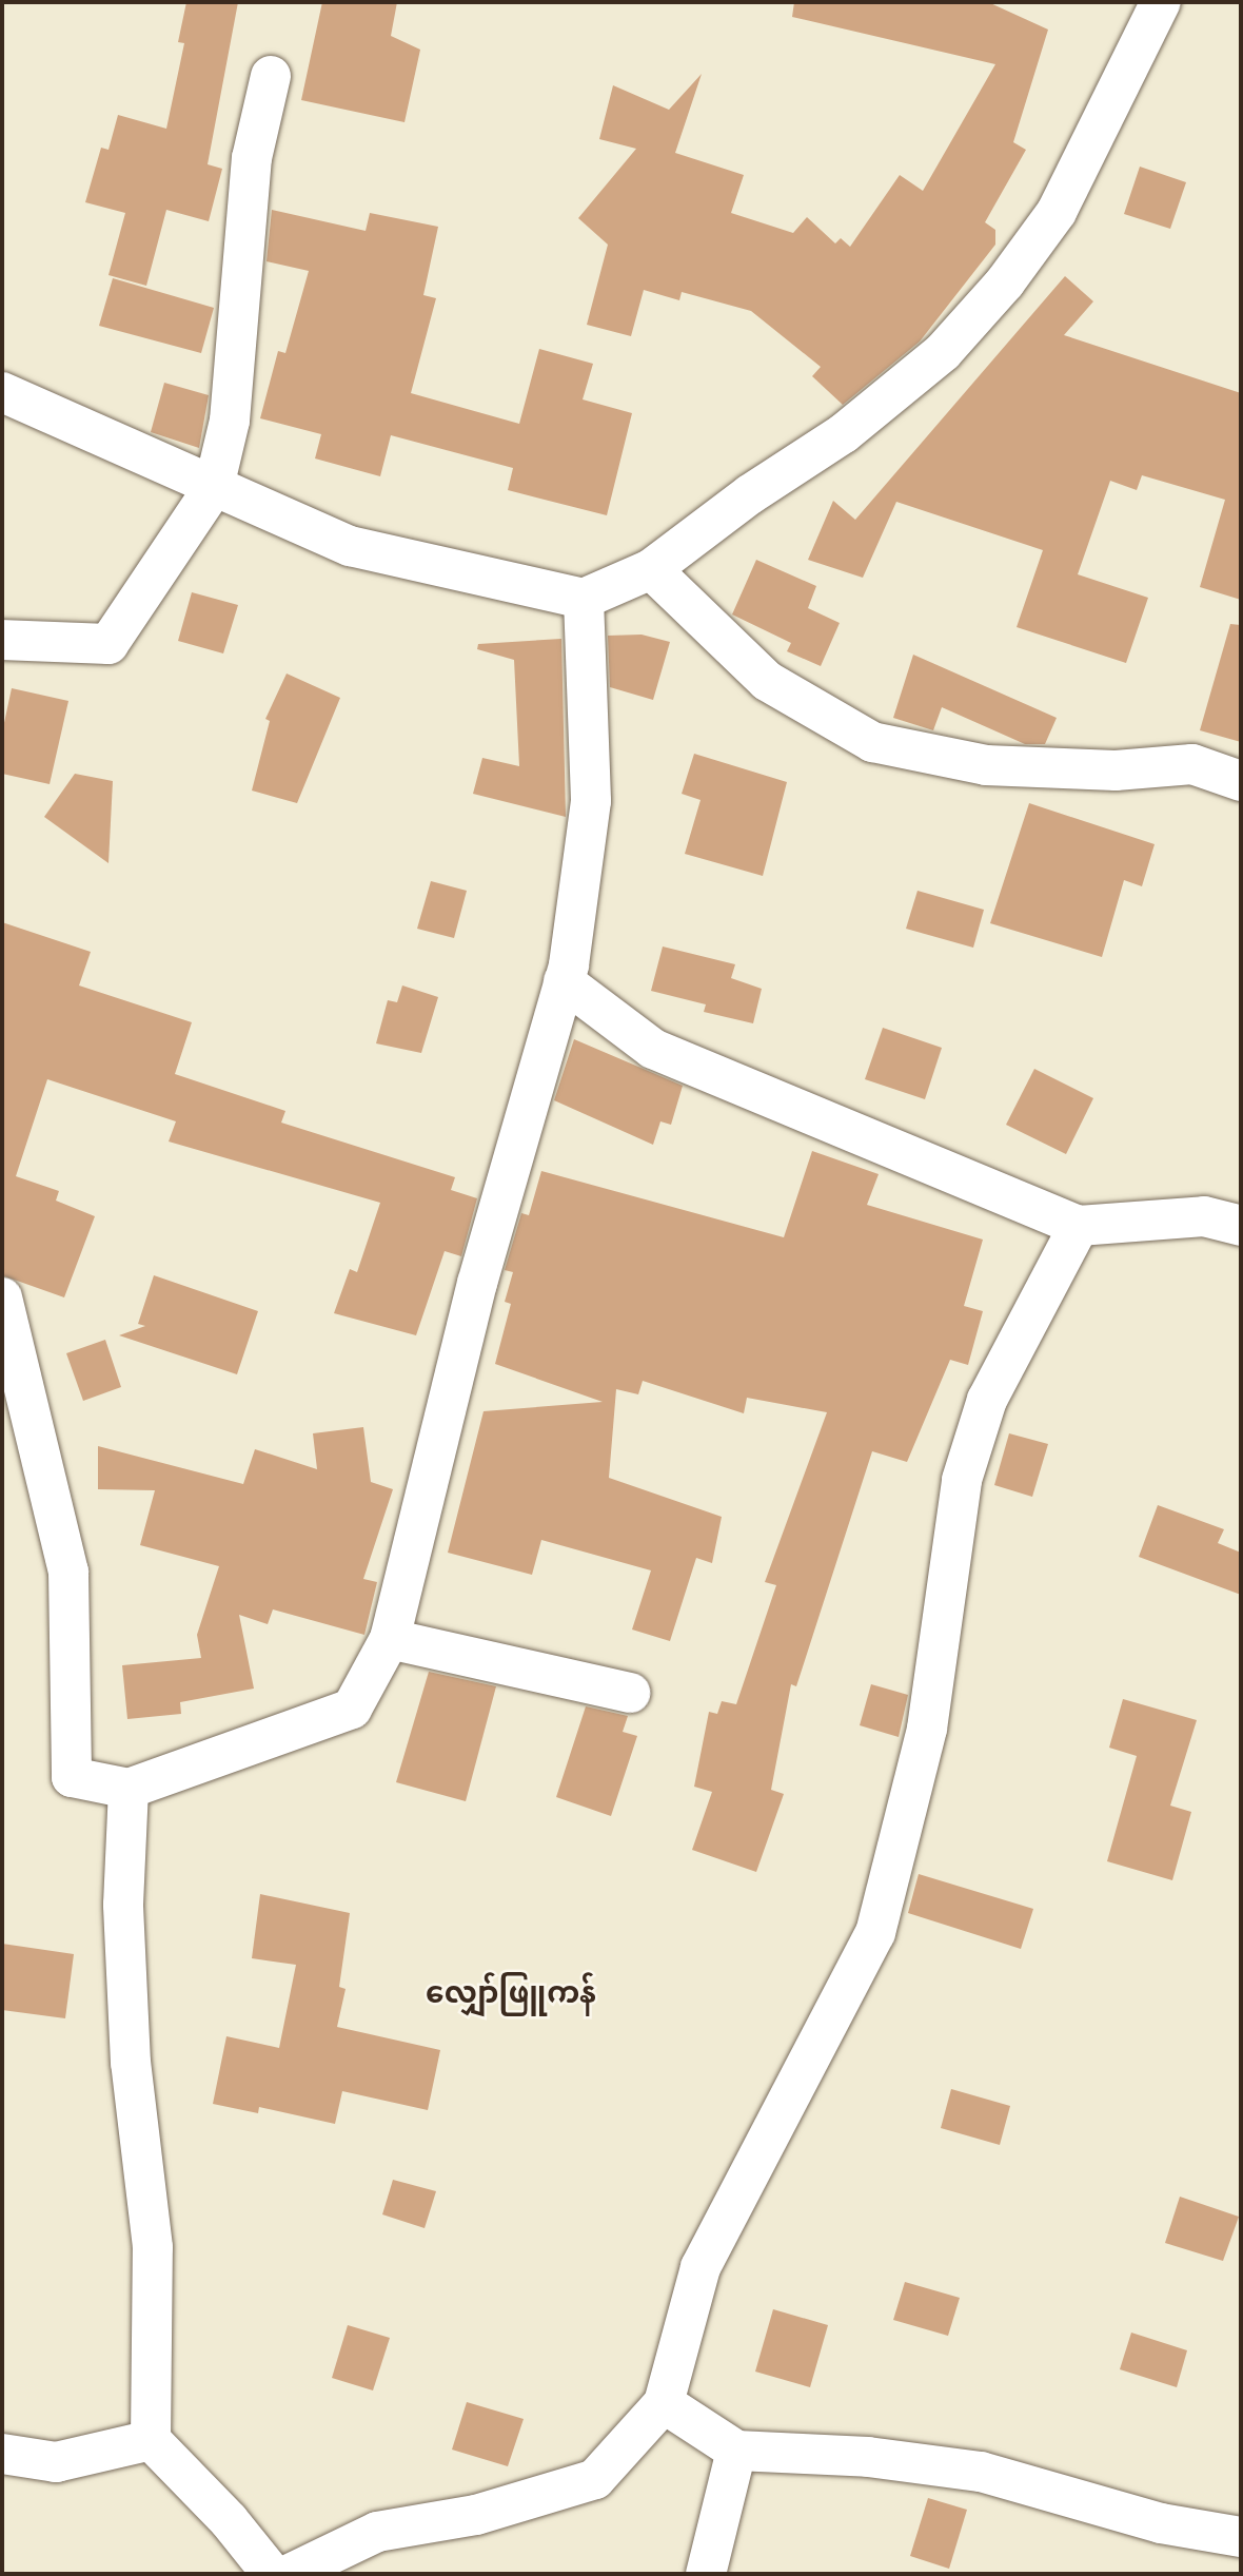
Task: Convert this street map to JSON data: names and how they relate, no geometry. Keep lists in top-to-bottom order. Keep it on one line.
{"districts":["လျှော်ဖြူကန်"]}
